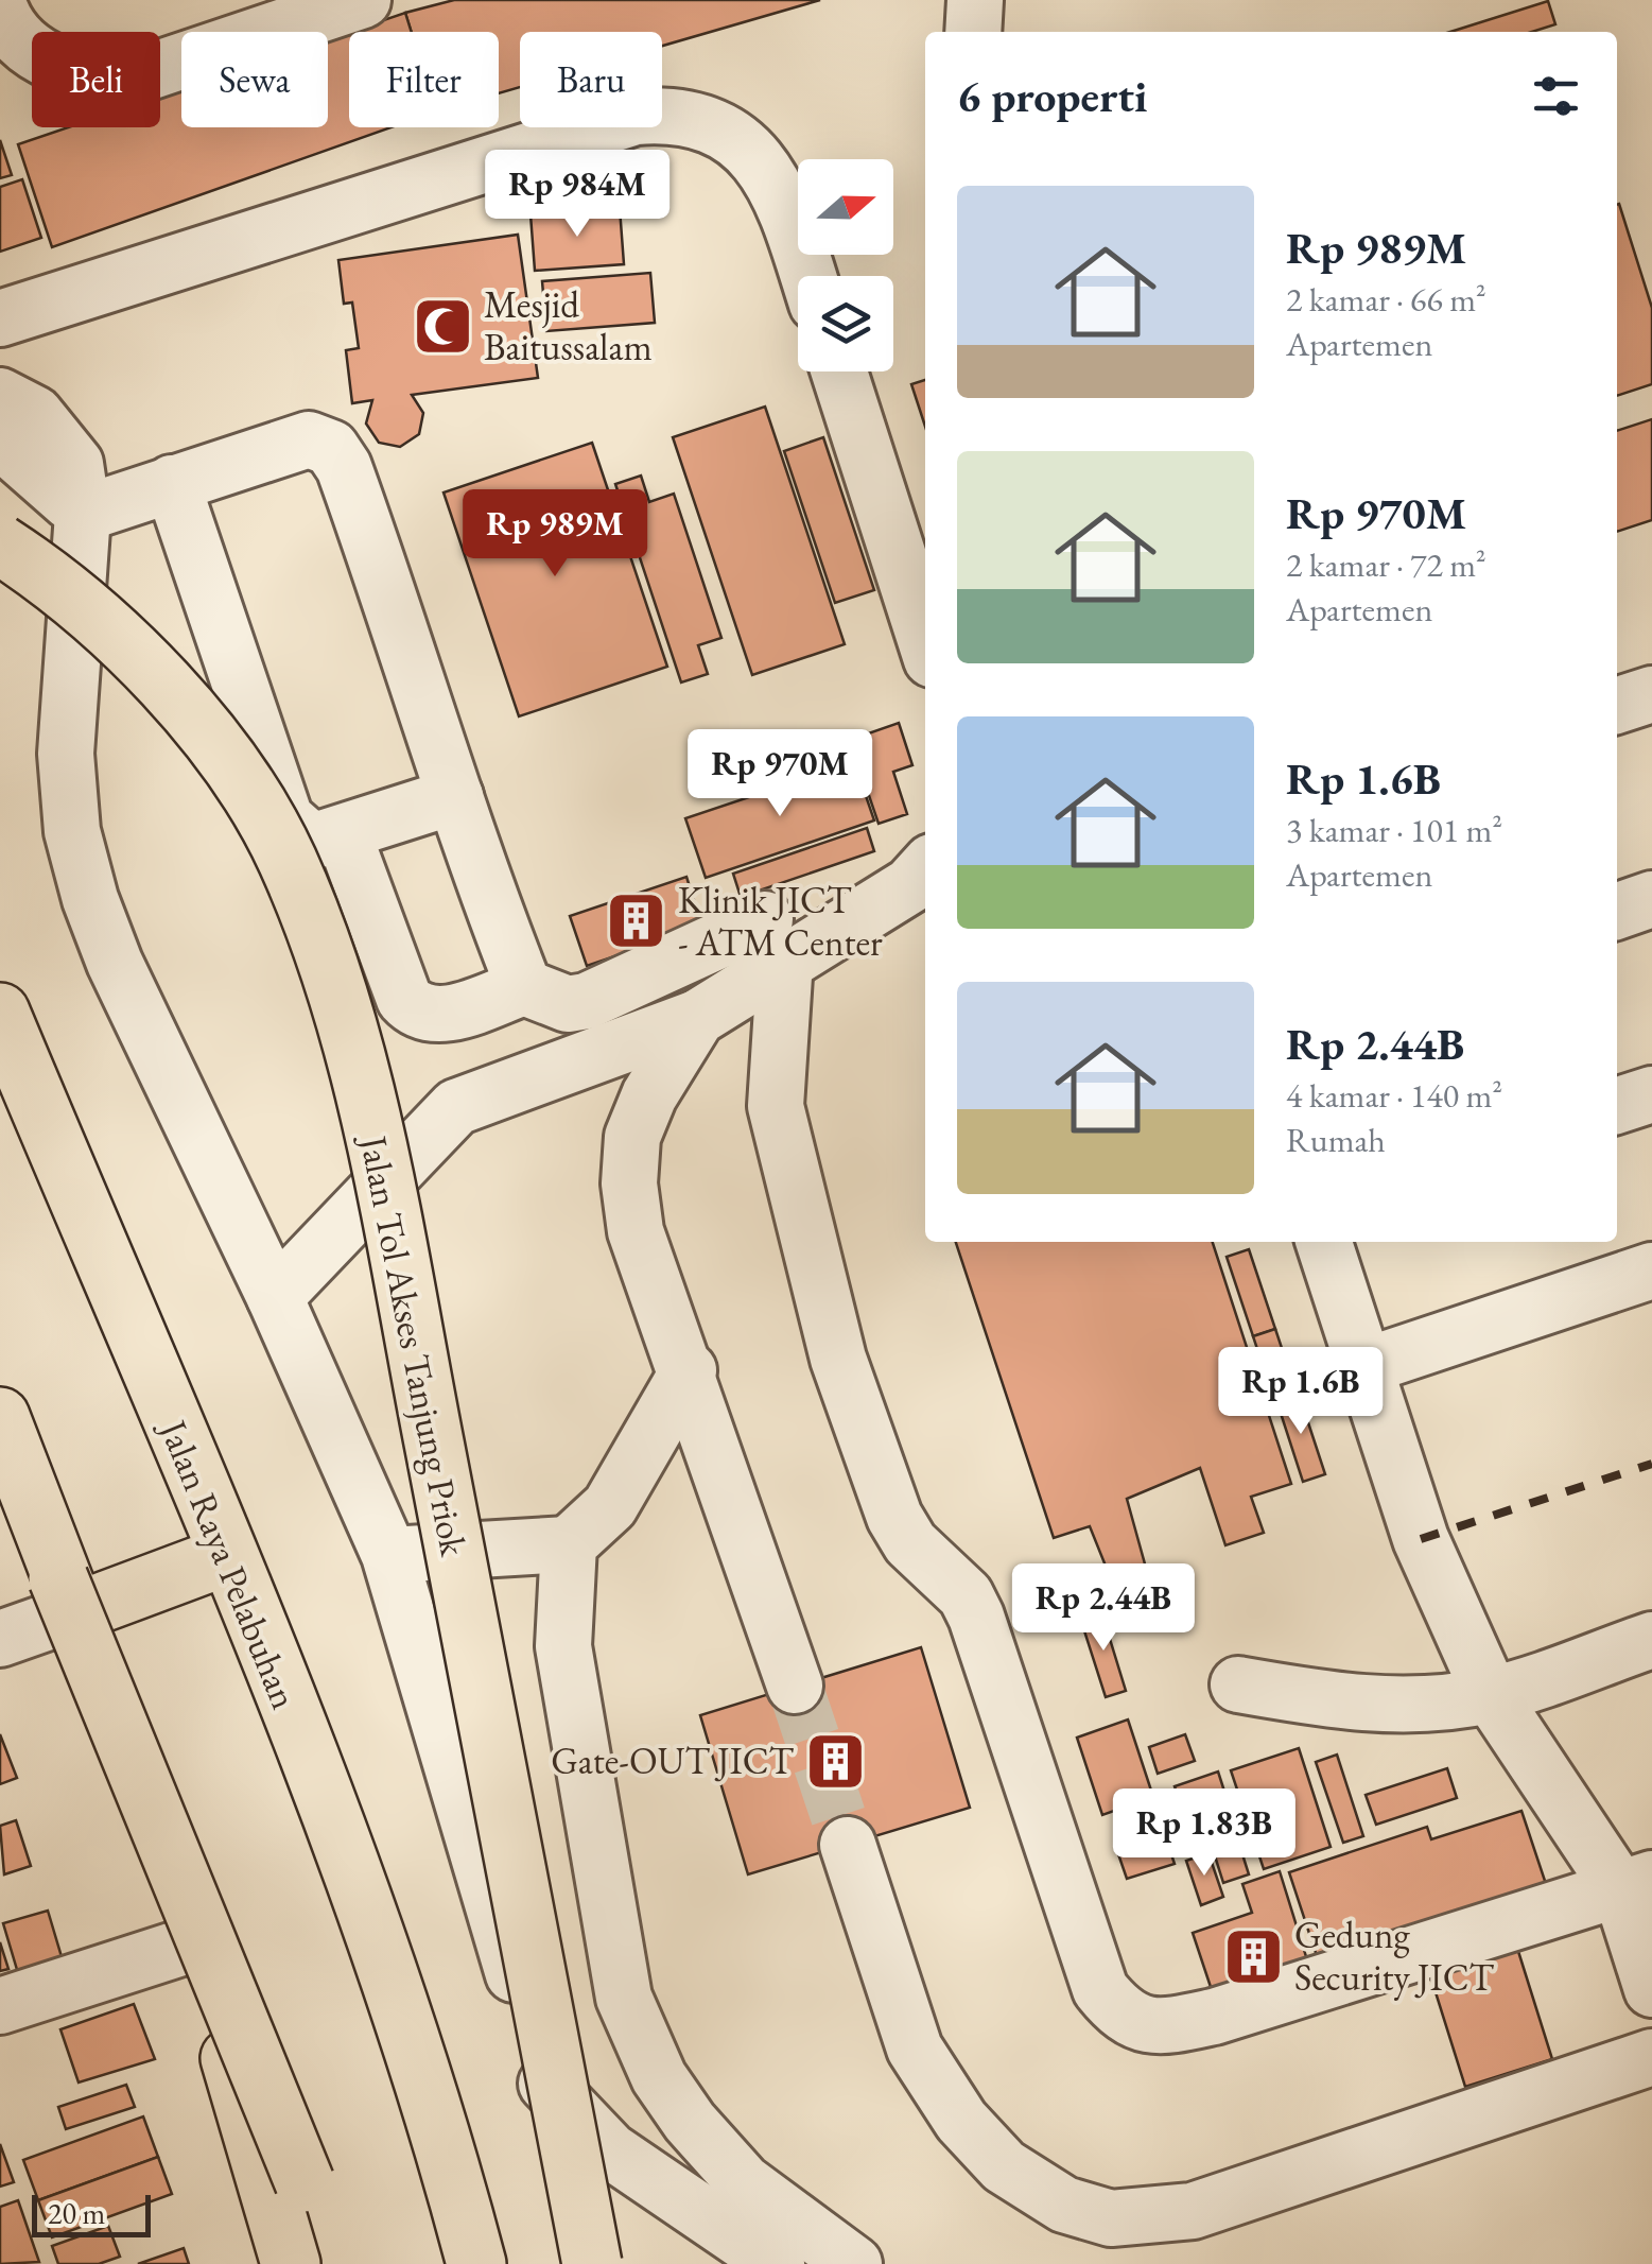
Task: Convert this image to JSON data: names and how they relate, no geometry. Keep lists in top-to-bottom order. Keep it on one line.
{"streets":{"highway":["Jalan Tol Akses Tanjung Priok","Jalan Raya Pelabuhan"]},"places":{"mosque":["Mesjid Baitussalam"],"building":["Klinik JICT - ATM Center","Gate-OUT JICT","Gedung Security JICT"]},"scale_bar":"20 m","north":"right","page":{"chip":["Beli","Sewa","Filter","Baru"],"heading":"6 properti","price":["Rp 984M","Rp 989M","Rp 970M","Rp 1.6B","Rp 2.44B","Rp 1.83B"],"list":[{"name":"Rp 989M","note":"2 kamar · 66 m² · Apartemen"},{"name":"Rp 970M","note":"2 kamar · 72 m² · Apartemen"},{"name":"Rp 1.6B","note":"3 kamar · 101 m² · Apartemen"},{"name":"Rp 2.44B","note":"4 kamar · 140 m² · Rumah"}],"scale":"20 m"}}
